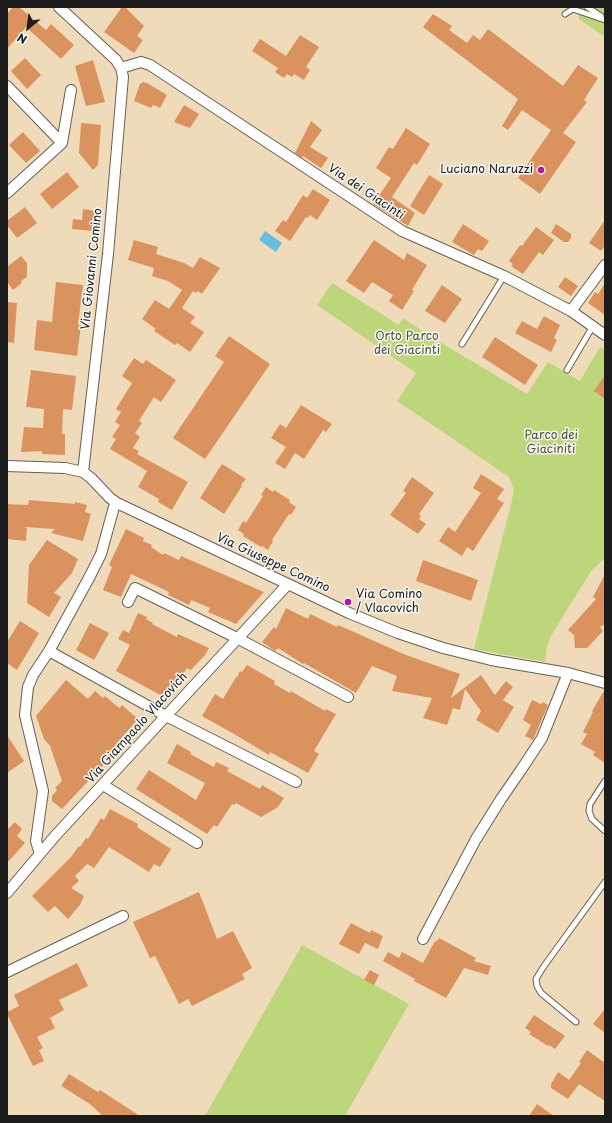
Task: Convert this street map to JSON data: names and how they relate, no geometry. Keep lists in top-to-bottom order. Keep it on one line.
{"streets":{"street":["Via dei Giacinti","Via Giovanni Comino","Via Giuseppe Comino","Via Giampaolo Vlacovich"]},"crossings":[["Via dei Giacinti","Via Giovanni Comino"],["Via Giovanni Comino","Via Giuseppe Comino"],["Via Giuseppe Comino","Via Giampaolo Vlacovich"]],"parks":["Orto Parco dei Giacinti","Parco dei Giaciniti"],"places":["Luciano Naruzzi","Via Comino / Vlacovich"],"north":"bottom left"}
